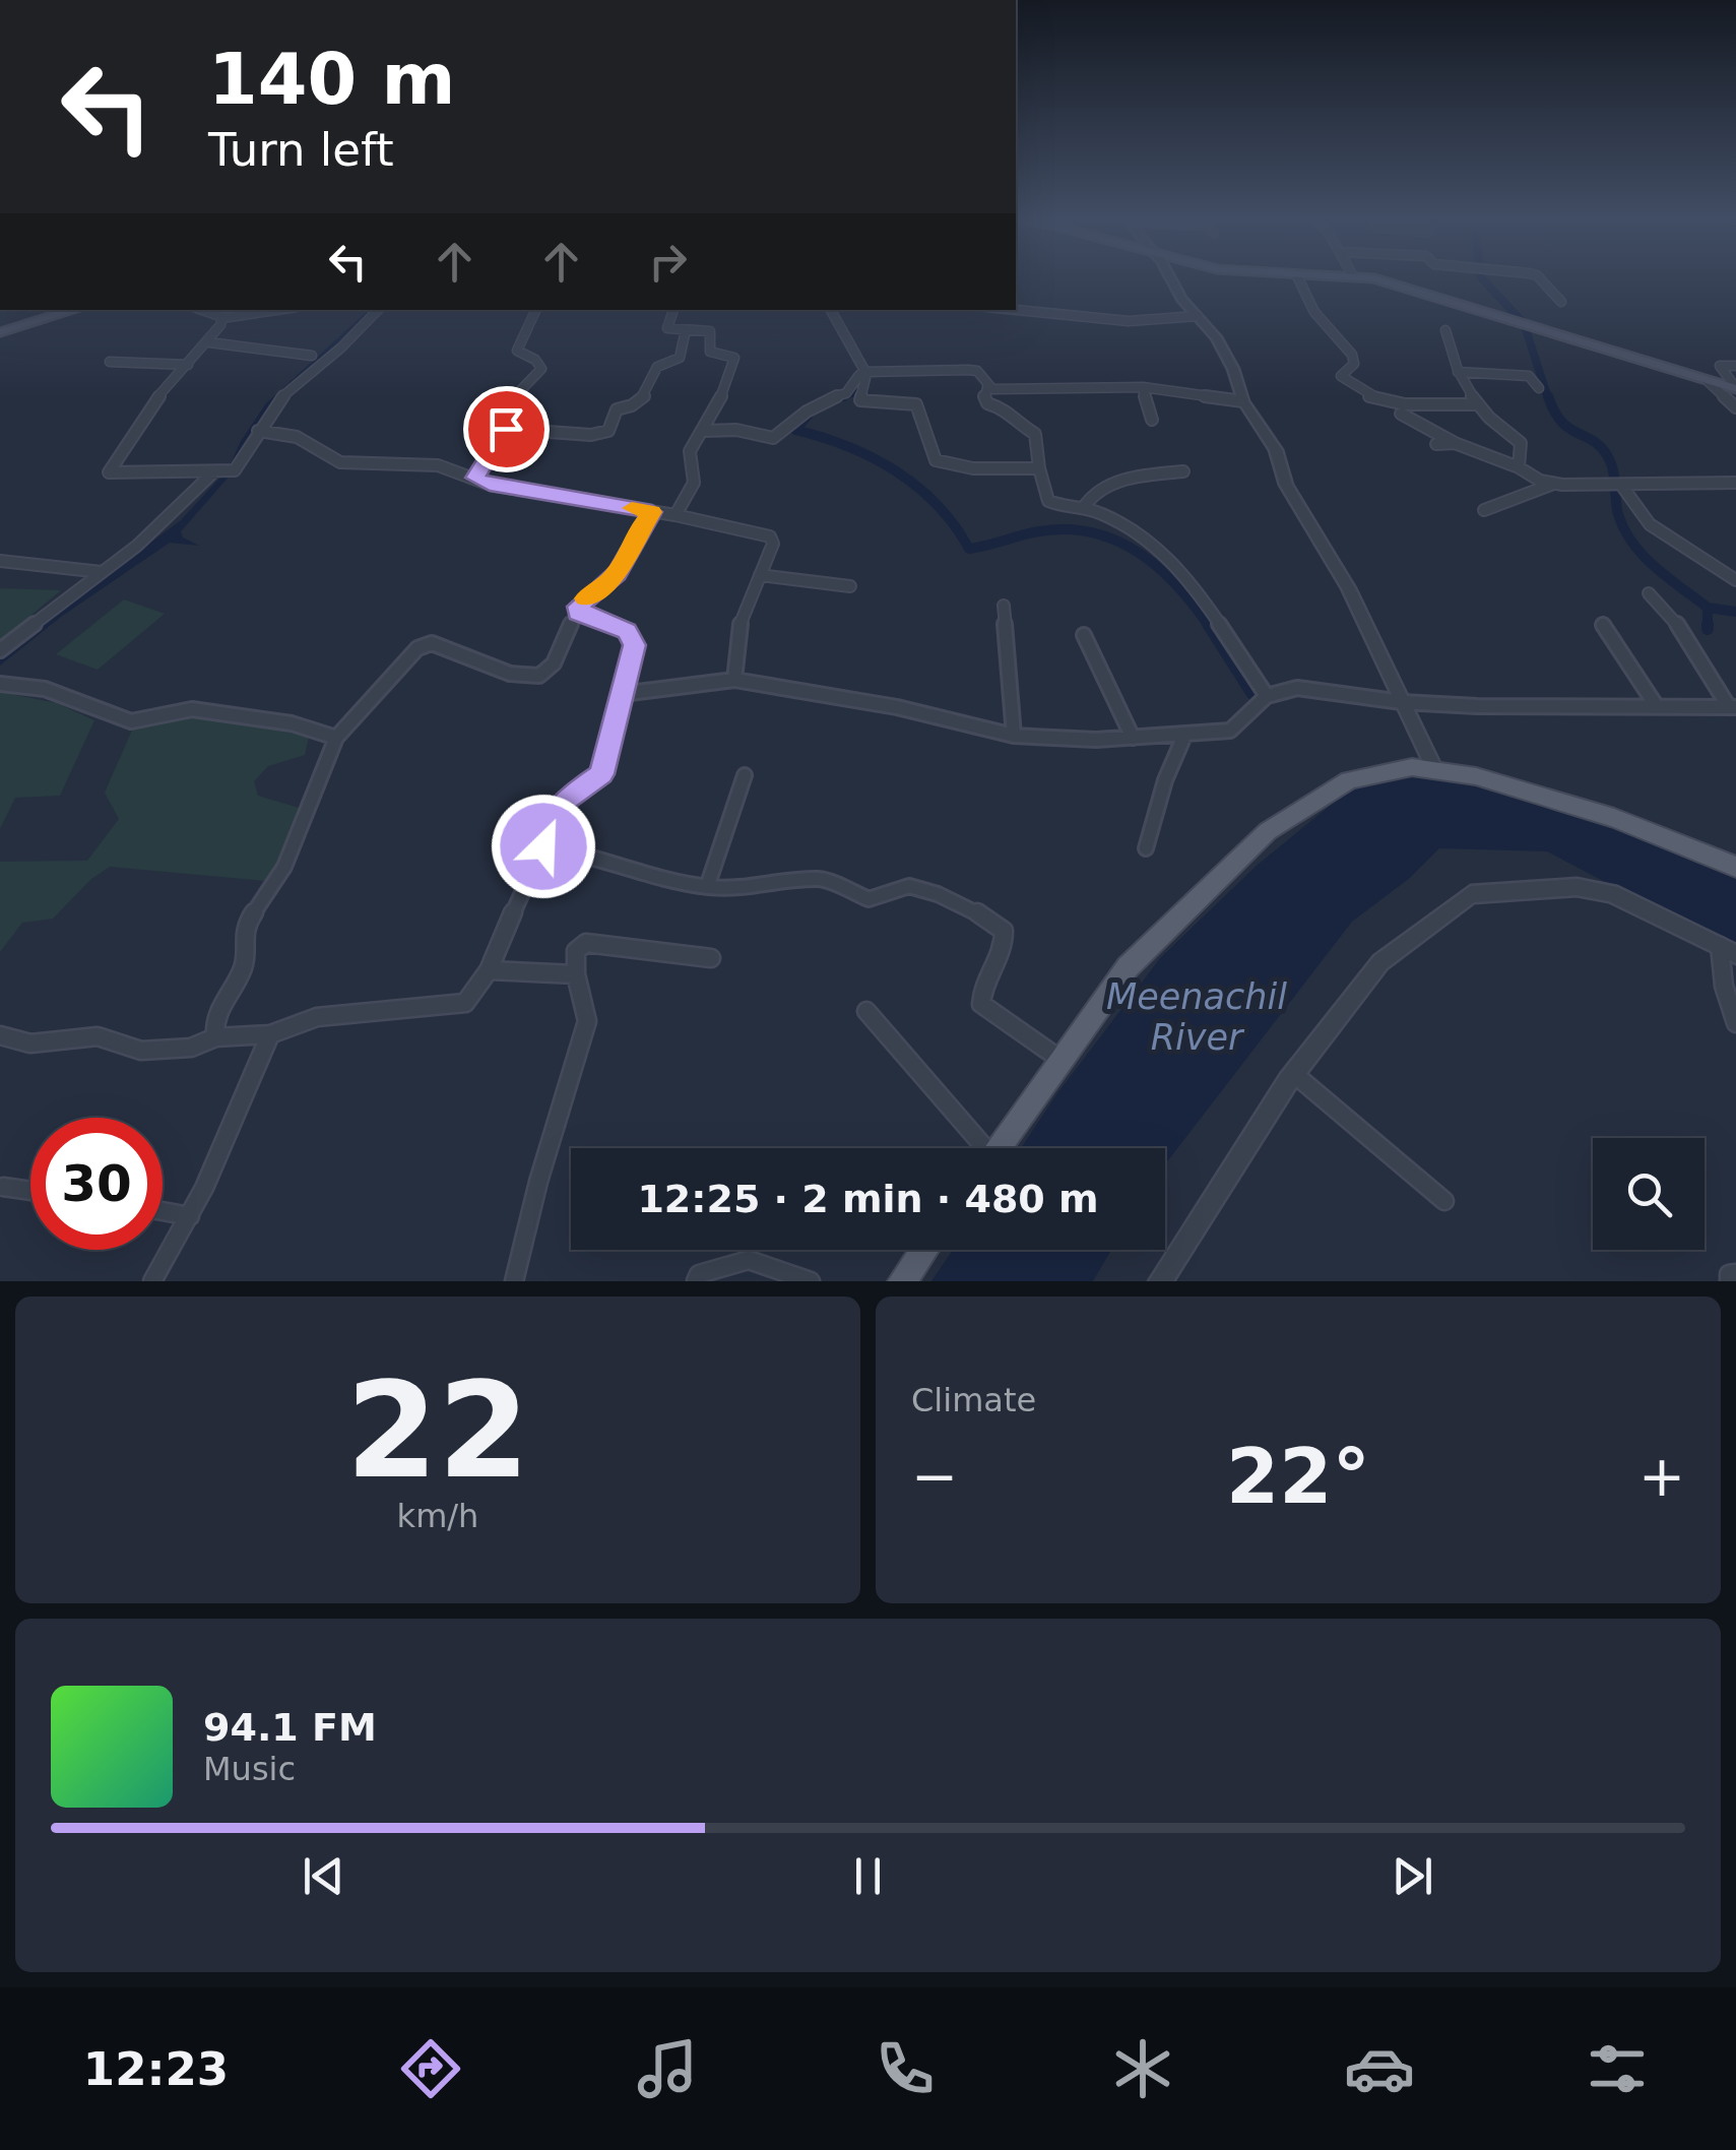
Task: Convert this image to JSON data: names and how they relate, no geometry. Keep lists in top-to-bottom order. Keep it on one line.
{"water":["Meenachil River"],"page":{"turn":["140 m","Turn left"],"limit":"30","trip":"12:25 · 2 min · 480 m","tile":[["22","km/h"],"Climate"],"heat":["−","22°","+"],"song":["94.1 FM","Music"],"tabs":"12:23"}}
